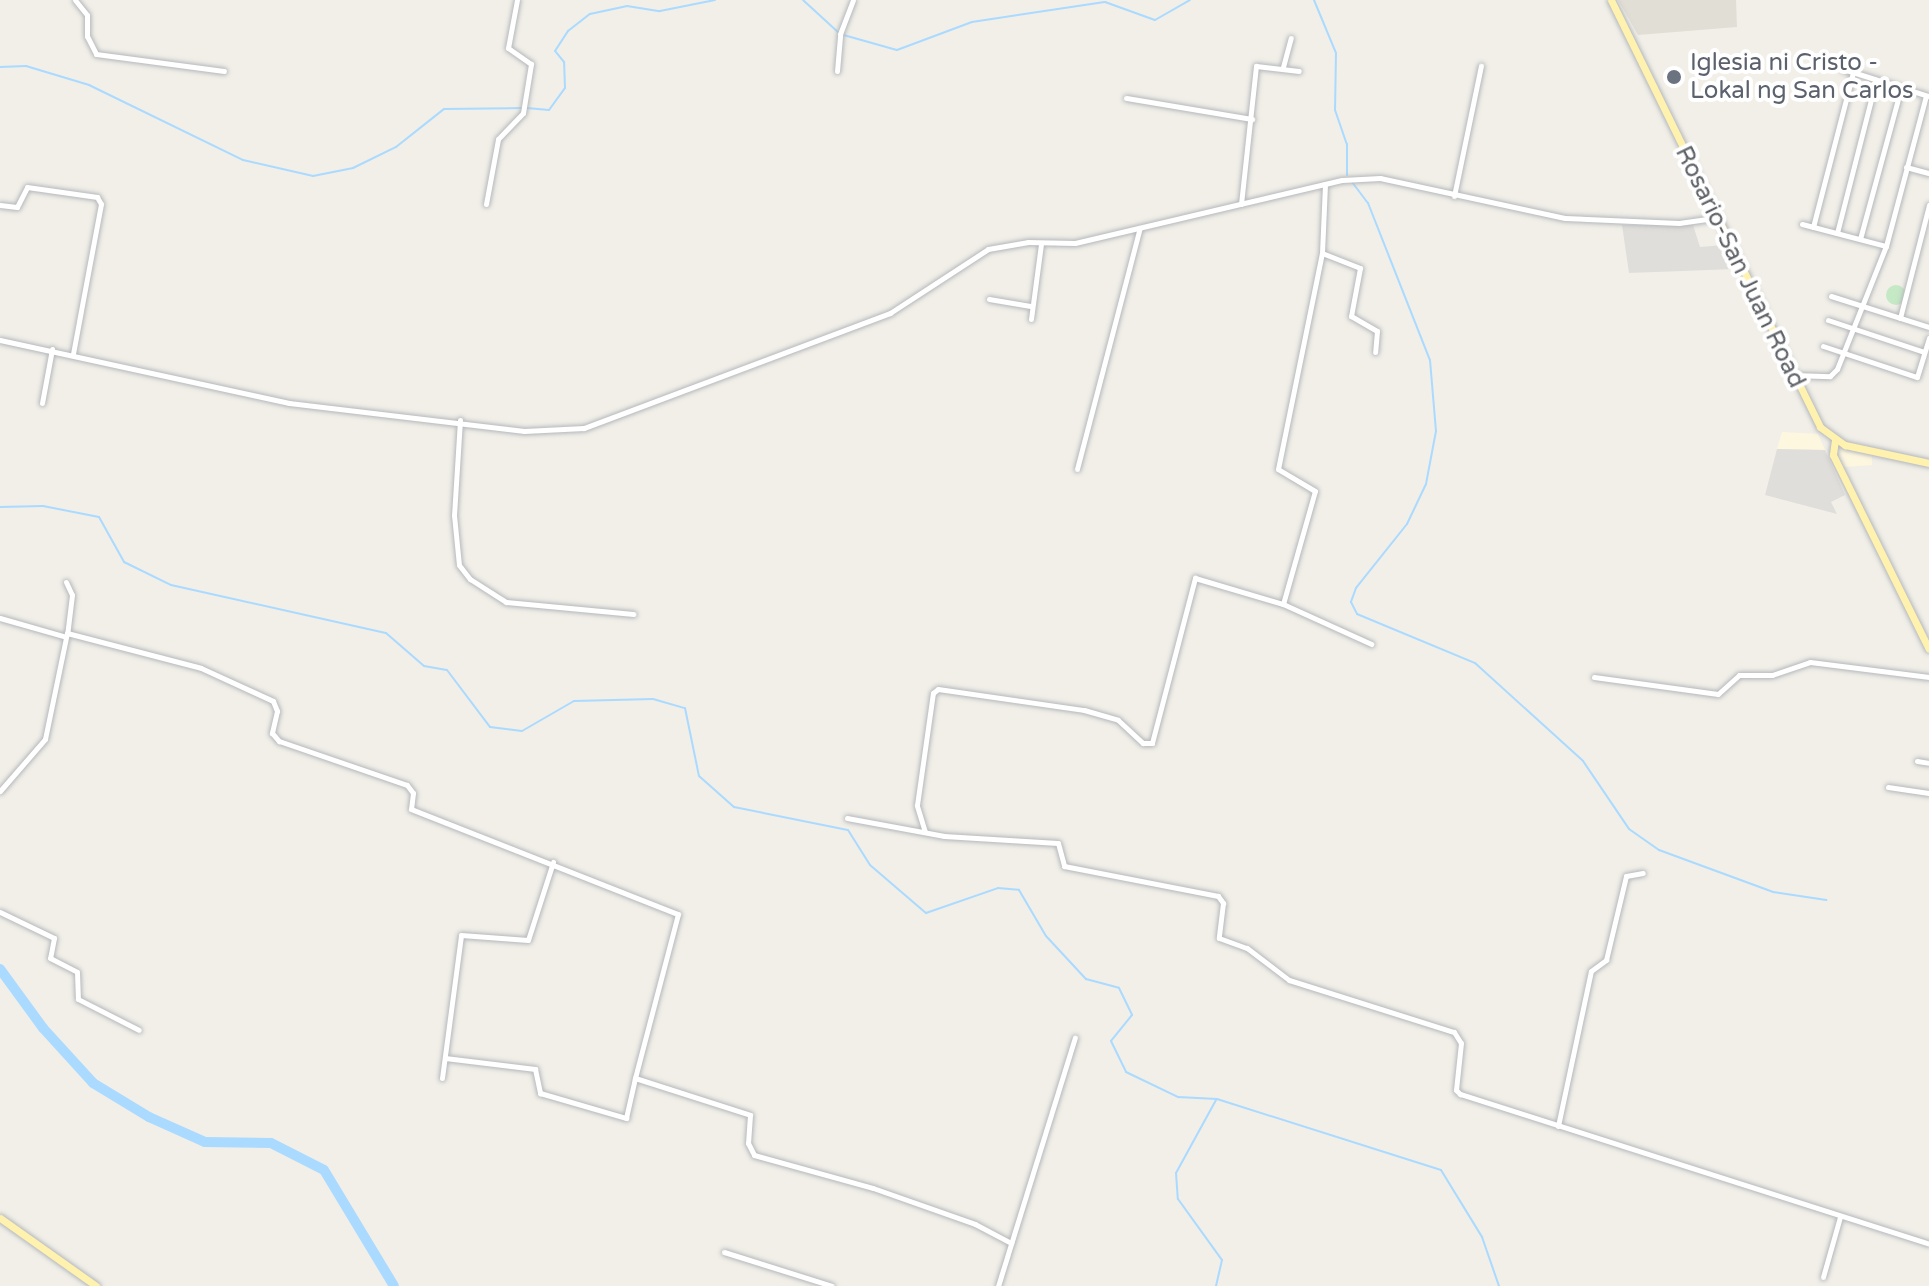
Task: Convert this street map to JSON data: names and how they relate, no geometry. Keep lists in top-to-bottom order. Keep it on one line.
{"streets":{"main road":["Rosario-San Juan Road"]},"places":["Iglesia ni Cristo - Lokal ng San Carlos"]}
